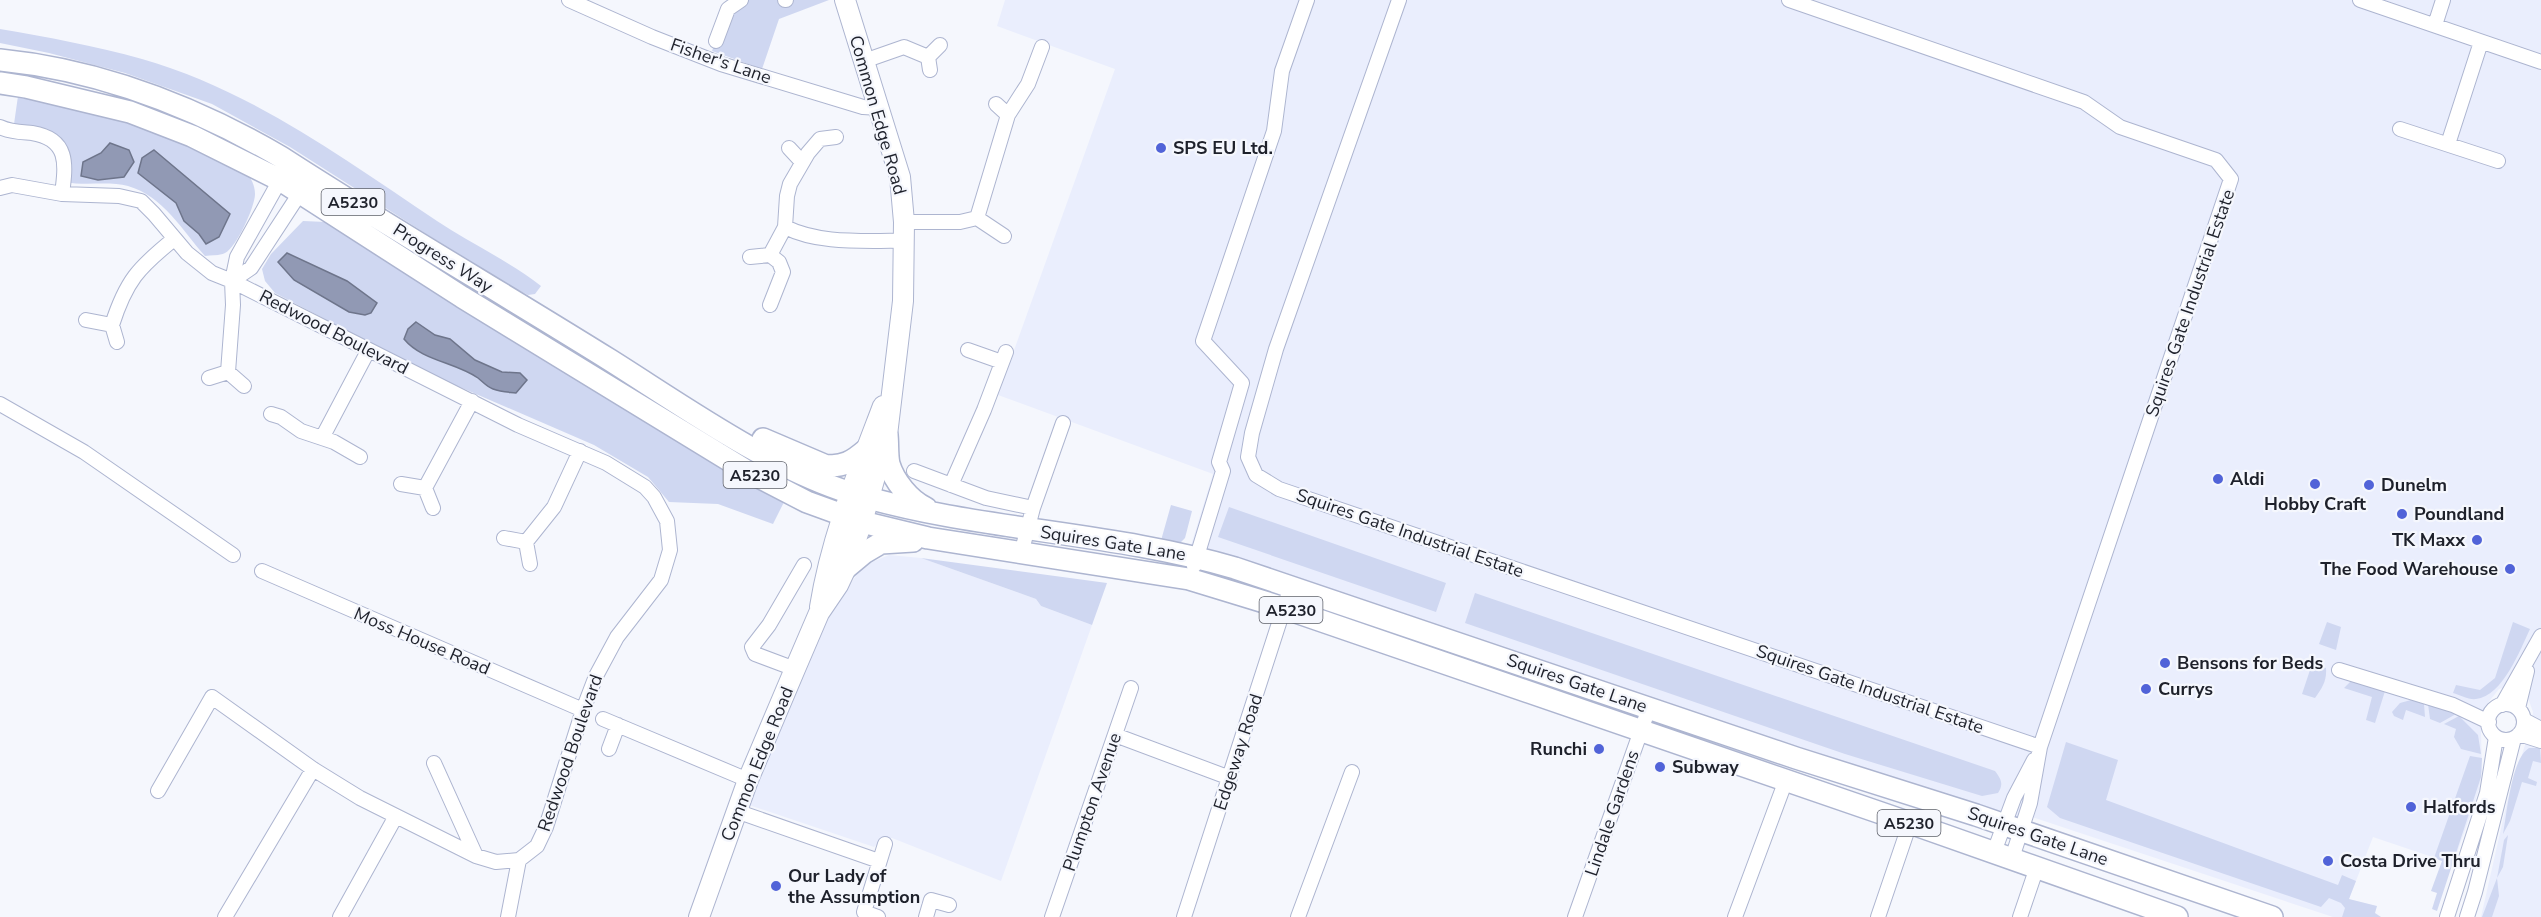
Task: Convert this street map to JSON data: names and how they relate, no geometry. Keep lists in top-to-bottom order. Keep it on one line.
{"streets":{"main road":["Common Edge Road","A5230","Progress Way","Squires Gate Lane"],"street":["Fisher's Lane","Squires Gate Industrial Estate","Redwood Boulevard","Moss House Road","Edgeway Road","Plumpton Avenue","Lindale Gardens"]},"crossings":[["Fisher's Lane","Common Edge Road"],["Common Edge Road","Progress Way"],["Common Edge Road","Squires Gate Lane"],["Progress Way","Redwood Boulevard"],["Progress Way","Squires Gate Lane"],["Redwood Boulevard","Moss House Road"],["Squires Gate Lane","Edgeway Road"],["Squires Gate Lane","Lindale Gardens"]],"places":["SPS EU Ltd.","Aldi","Hobby Craft","Dunelm","Poundland","TK Maxx","The Food Warehouse","Bensons for Beds","Currys","Runchi","Subway","Halfords","Costa Drive Thru","Our Lady of the Assumption"]}
